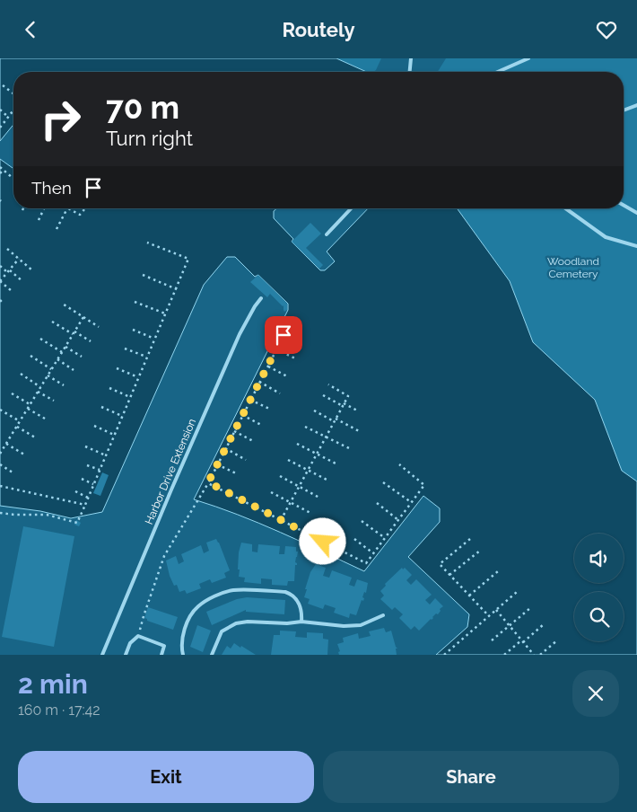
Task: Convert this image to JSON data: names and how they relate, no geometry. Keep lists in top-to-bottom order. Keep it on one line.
{"streets":{"lane":["Harbor Drive Extension"]},"parks":["Woodland Cemetery"],"page":{"header":"Routely","turn":["70 m","Turn right"],"then":"Then","heading":["2 min","160 m · 17:42"],"buttons":["Exit","Share"]}}
